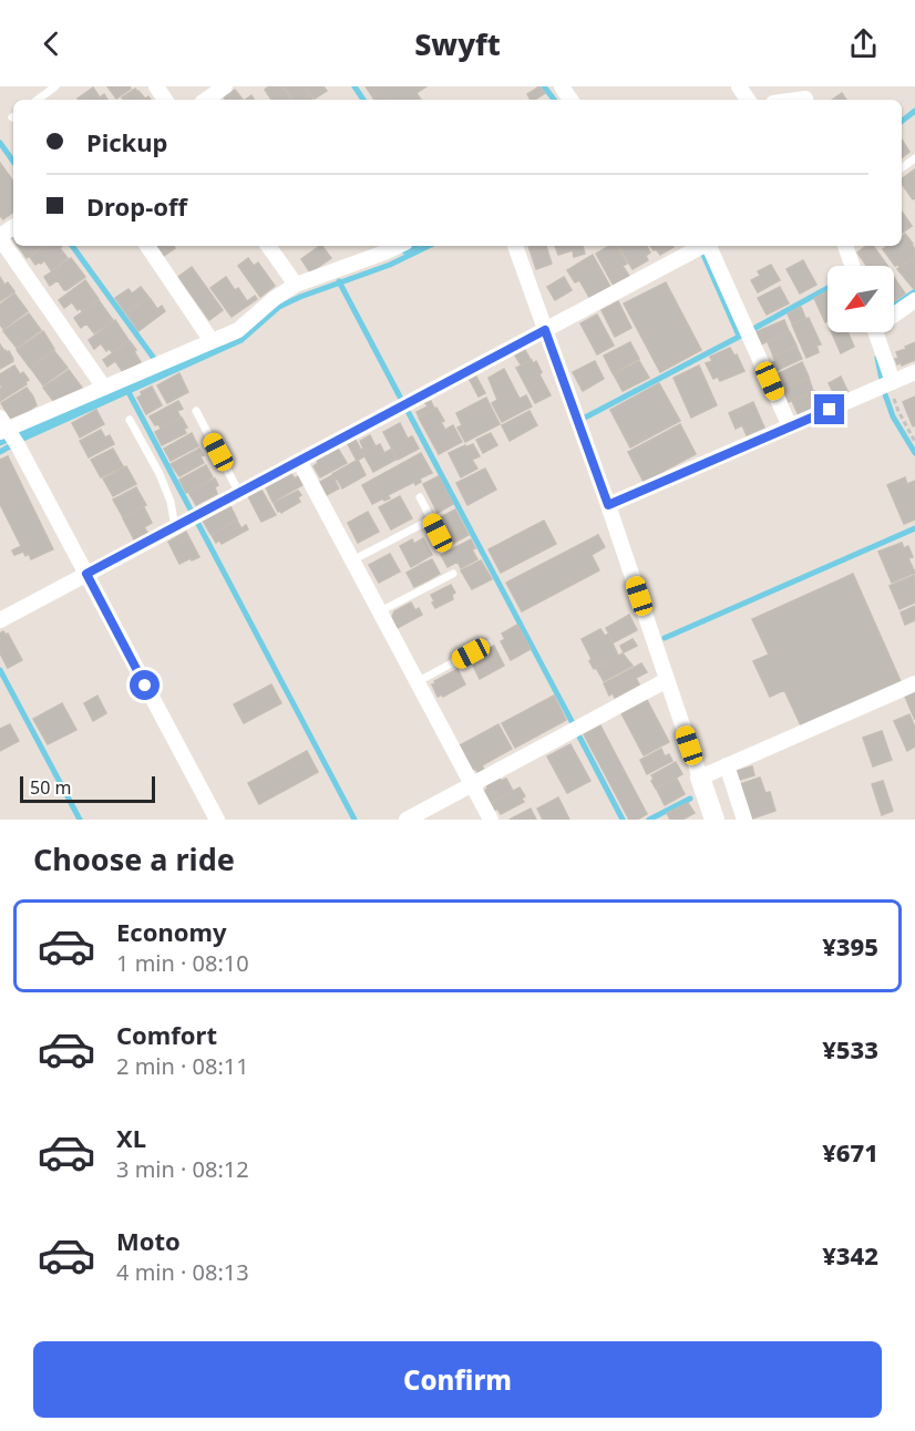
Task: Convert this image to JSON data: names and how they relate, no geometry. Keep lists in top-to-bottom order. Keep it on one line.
{"scale_bar":"50 m","north":"bottom left","page":{"header":"Swyft","banner":["Pickup","Drop-off"],"scale":"50 m","heading":"Choose a ride","list":[{"name":"Economy","note":"1 min · 08:10","value":"¥395"},{"name":"Comfort","note":"2 min · 08:11","value":"¥533"},{"name":"XL","note":"3 min · 08:12","value":"¥671"},{"name":"Moto","note":"4 min · 08:13","value":"¥342"}],"buttons":"Confirm"}}
